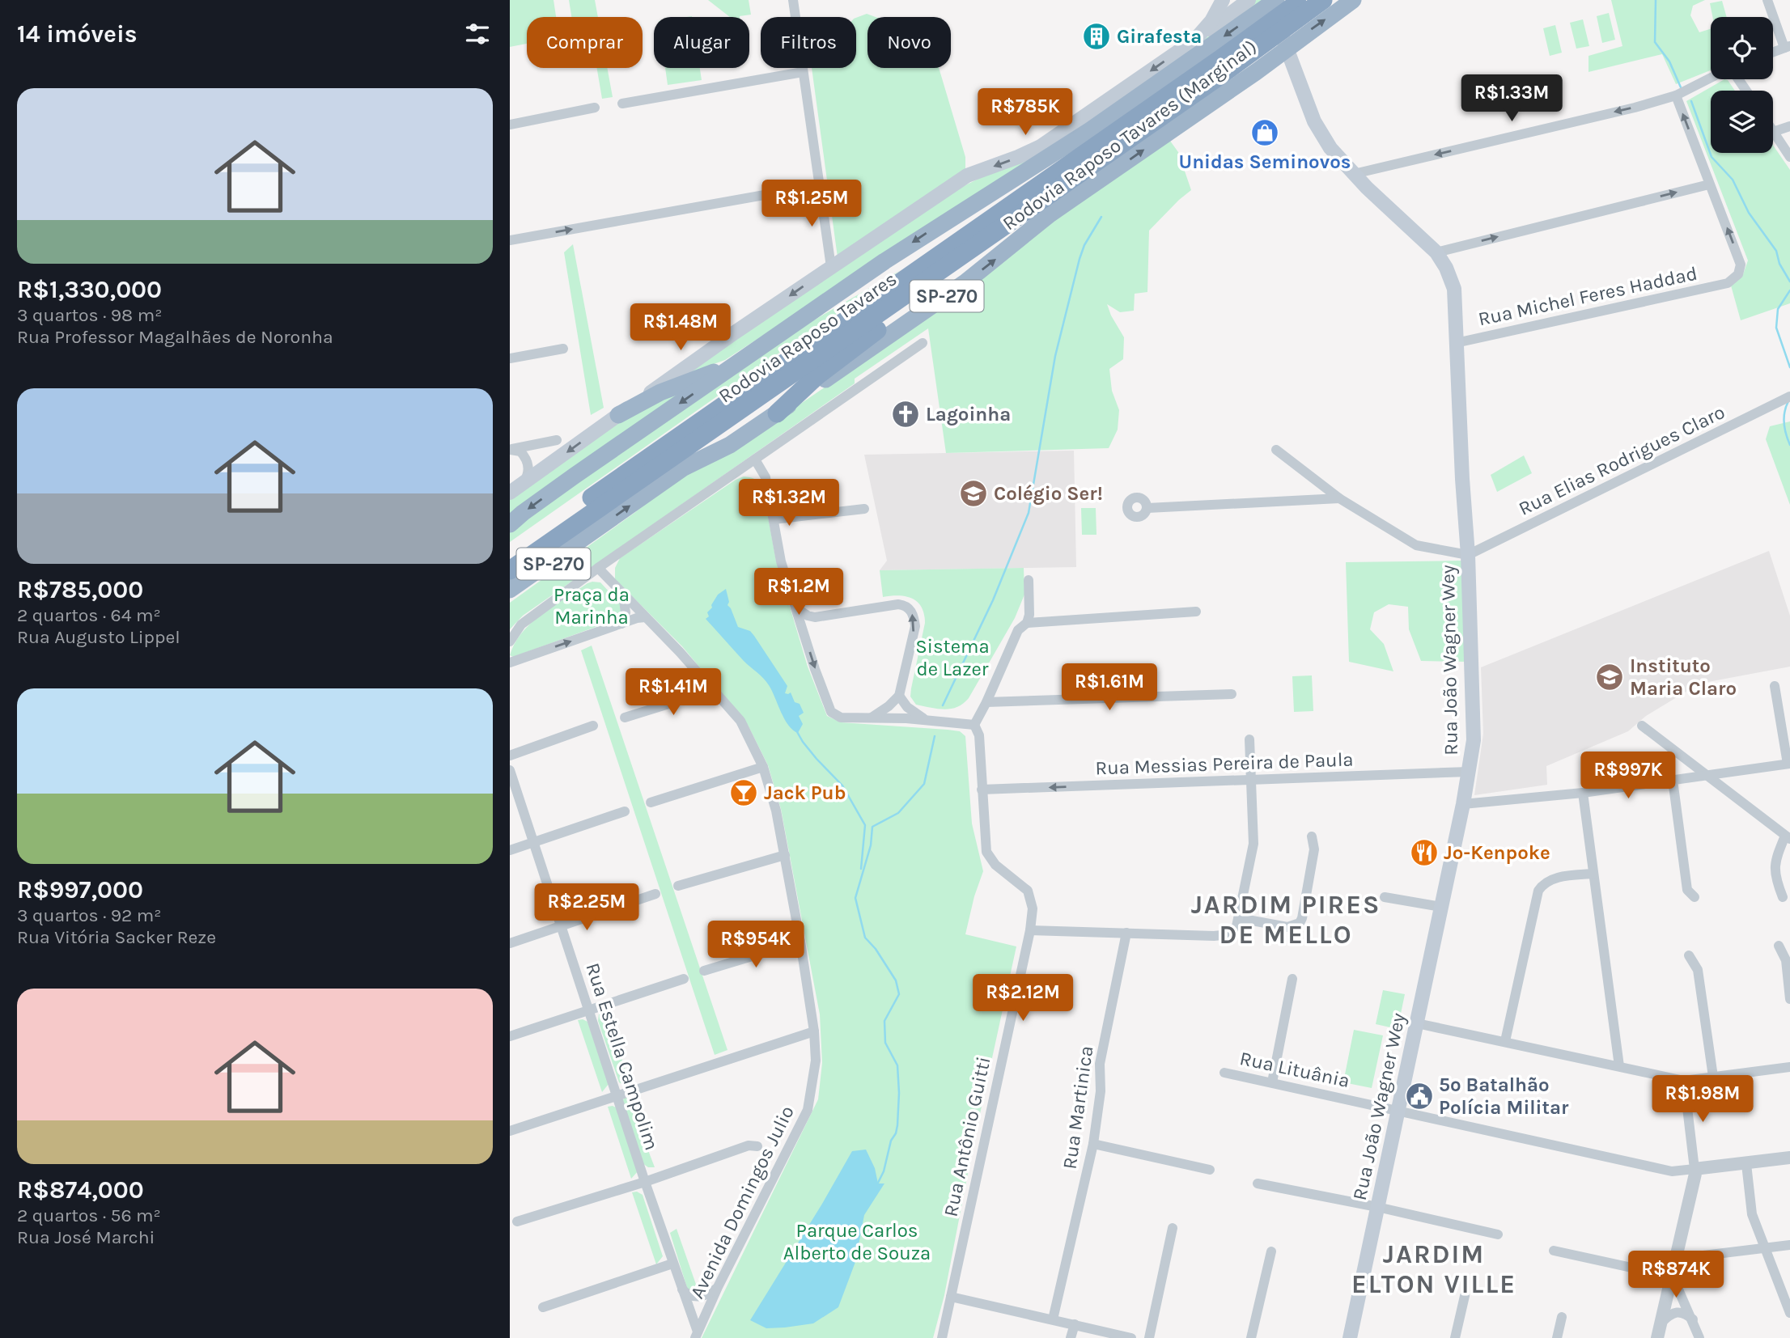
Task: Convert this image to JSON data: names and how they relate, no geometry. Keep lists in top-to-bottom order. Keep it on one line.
{"streets":{"highway":["Rodovia Raposo Tavares (Marginal)","SP-270","Rodovia Raposo Tavares"],"main road":["Rua João Wagner Wey"],"street":["Rua Michel Feres Haddad","Rua Elias Rodrigues Claro","Rua Messias Pereira de Paula","Rua Estella Campolim","Rua Lituânia","Rua Martinica","Rua Antônio Guitti","Avenida Domingos Julio"]},"crossings":[["Rodovia Raposo Tavares (Marginal)","SP-270"],["Rua Michel Feres Haddad","Rua João Wagner Wey"],["Rua Elias Rodrigues Claro","Rua João Wagner Wey"],["Rua João Wagner Wey","Rua Messias Pereira de Paula"],["Rua João Wagner Wey","Rua Lituânia"],["Rua Messias Pereira de Paula","Rua Antônio Guitti"],["Rua Estella Campolim","Avenida Domingos Julio"]],"districts":["JARDIM PIRES DE MELLO","JARDIM ELTON VILLE"],"parks":["Praça da Marinha","Sistema de Lazer","Parque Carlos Alberto de Souza"],"places":{"building":["Girafesta"],"shop":["Unidas Seminovos"],"church":["Lagoinha"],"school or university":["Colégio Ser!","Instituto Maria Claro"],"bar":["Jack Pub"],"restaurant":["Jo-Kenpoke"],"public building":["5º Batalhão Polícia Militar"]},"page":{"heading":"14 imóveis","chip":["Comprar","Alugar","Filtros","Novo"],"list":[{"name":"R$1,330,000","note":"3 quartos · 98 m² · Rua Professor Magalhães de Noronha"},{"name":"R$785,000","note":"2 quartos · 64 m² · Rua Augusto Lippel"},{"name":"R$997,000","note":"3 quartos · 92 m² · Rua Vitória Sacker Reze"},{"name":"R$874,000","note":"2 quartos · 56 m² · Rua José Marchi"}],"price":["R$1.33M","R$785K","R$1.25M","R$1.48M","R$1.32M","R$1.2M","R$1.61M","R$1.41M","R$997K","R$2.25M","R$954K","R$2.12M","R$1.98M","R$874K"]}}
